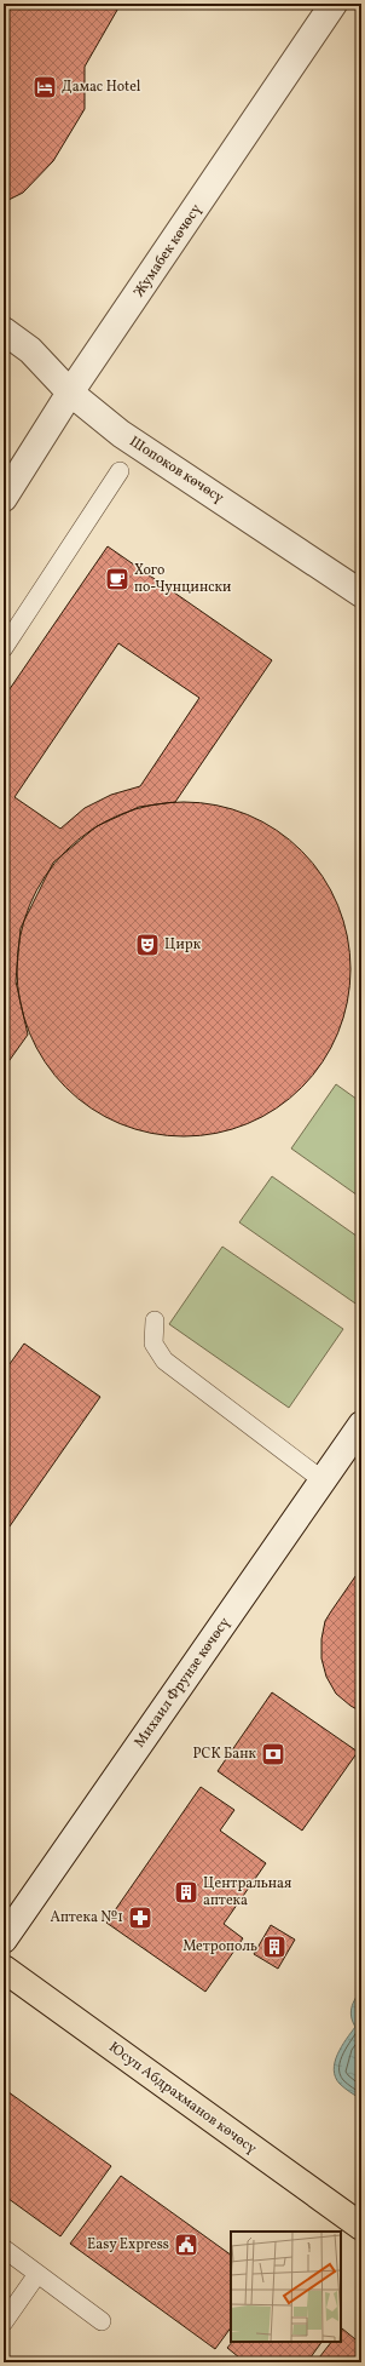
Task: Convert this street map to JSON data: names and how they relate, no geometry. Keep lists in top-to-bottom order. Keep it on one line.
{"streets":{"main road":["Юсуп Абдрахманов көчөсү"],"street":["Жумабек көчөсү","Шопоков көчөсү","Михаил Фрунзе көчөсү"]},"crossings":[["Жумабек көчөсү","Шопоков көчөсү"]],"places":{"hotel":["Дамас Hotel"],"cafe":["Хого по-Чунцински"],"theatre":["Цирк"],"bank":["РСК Банк"],"building":["Центральная аптека","Метрополь"],"pharmacy":["Аптека №1"],"public building":["Easy Express"]}}
